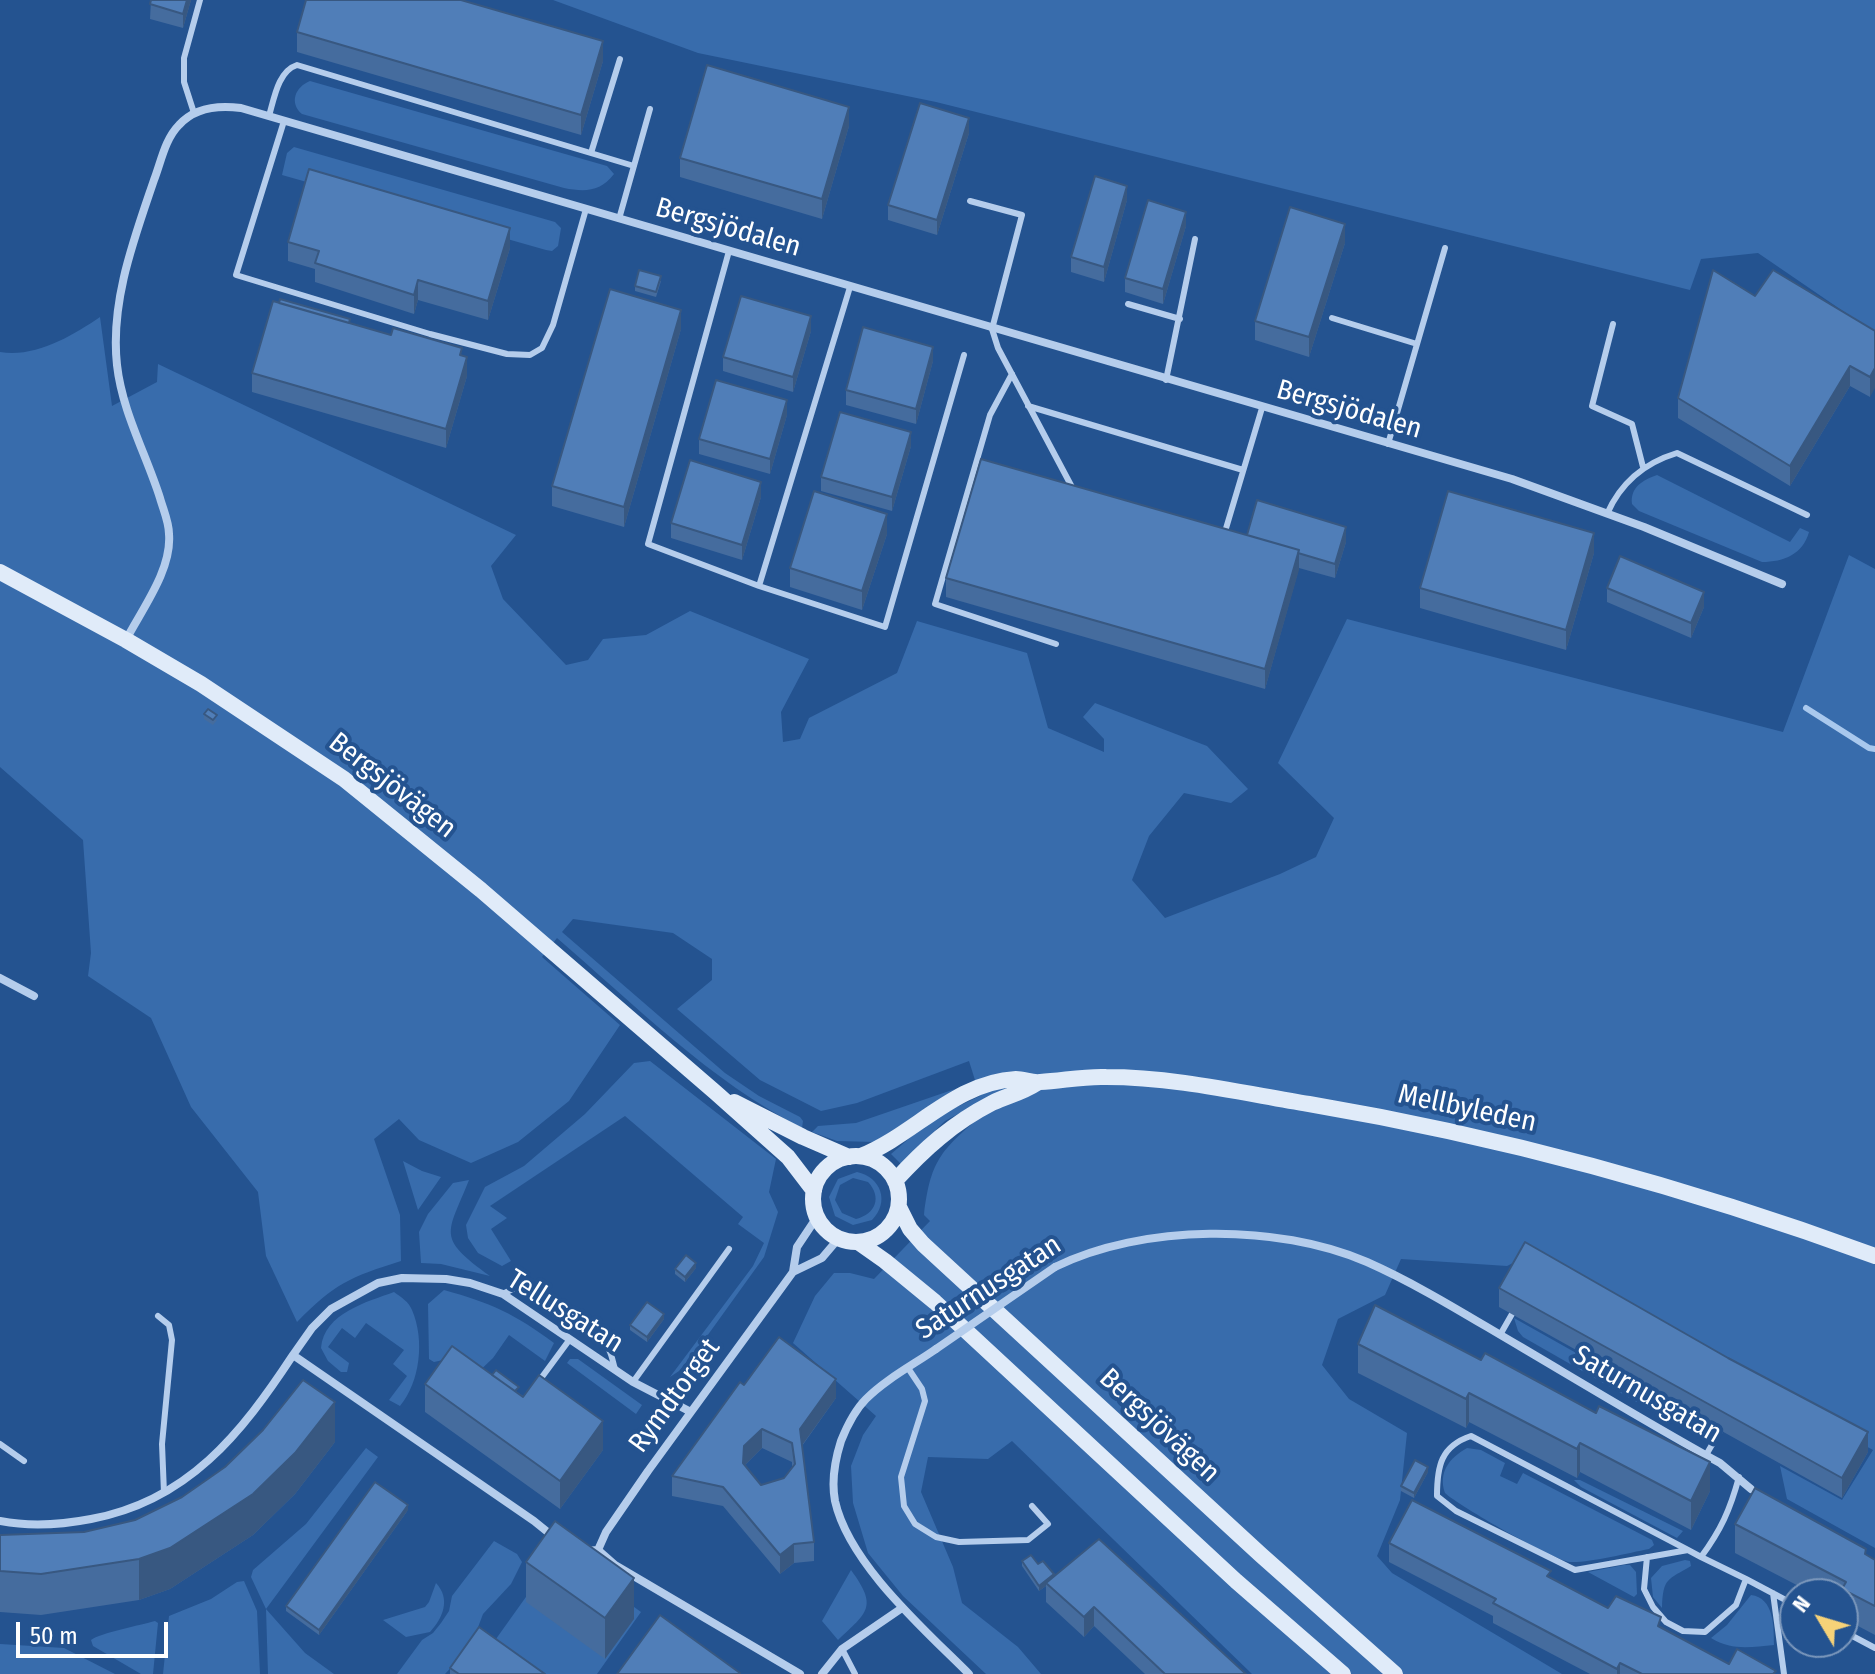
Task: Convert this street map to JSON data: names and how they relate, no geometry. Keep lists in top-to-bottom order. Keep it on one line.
{"streets":{"main road":["Bergsjövägen","Mellbyleden"],"street":["Bergsjödalen","Saturnusgatan","Tellusgatan","Rymdtorget"]},"crossings":[["Bergsjövägen","Mellbyleden"],["Bergsjövägen","Rymdtorget"],["Mellbyleden","Rymdtorget"],["Tellusgatan","Rymdtorget"]],"scale_bar":"50 m","north":"top left"}
